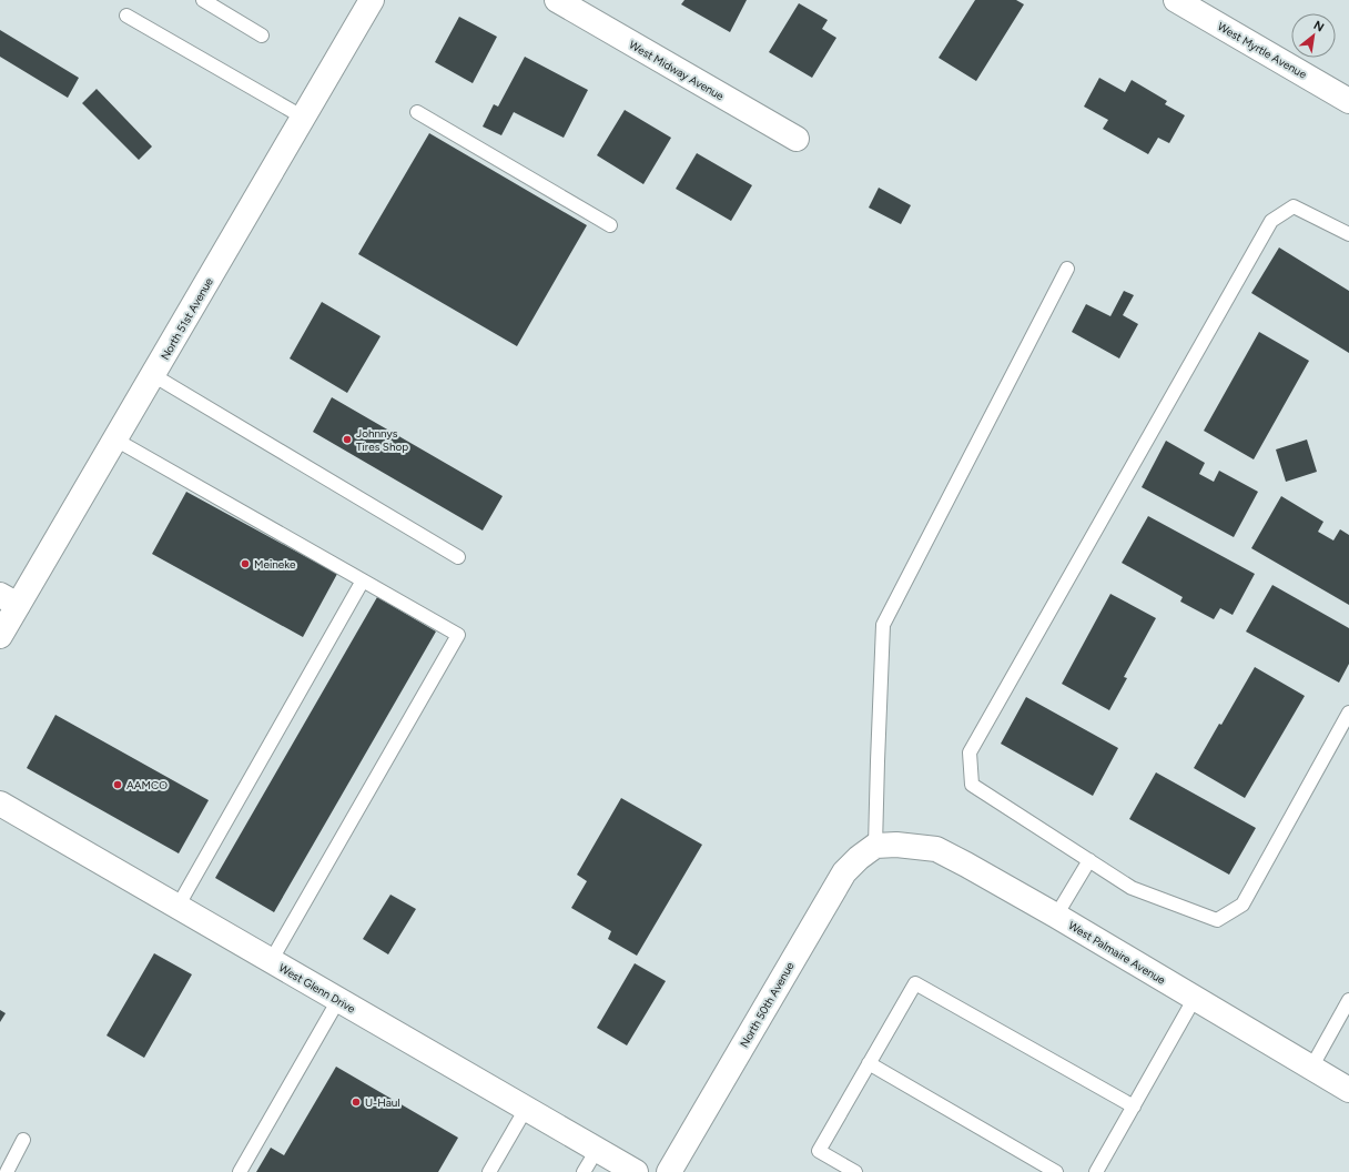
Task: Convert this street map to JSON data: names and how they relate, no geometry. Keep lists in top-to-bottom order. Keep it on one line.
{"streets":{"street":["West Myrtle Avenue","West Midway Avenue","North 51st Avenue","West Palmaire Avenue","West Glenn Drive","North 50th Avenue"]},"crossings":[["West Palmaire Avenue","North 50th Avenue"]],"places":["Johnnys Tires Shop","Meineke","AAMCO","U-Haul"],"north":"top right"}
